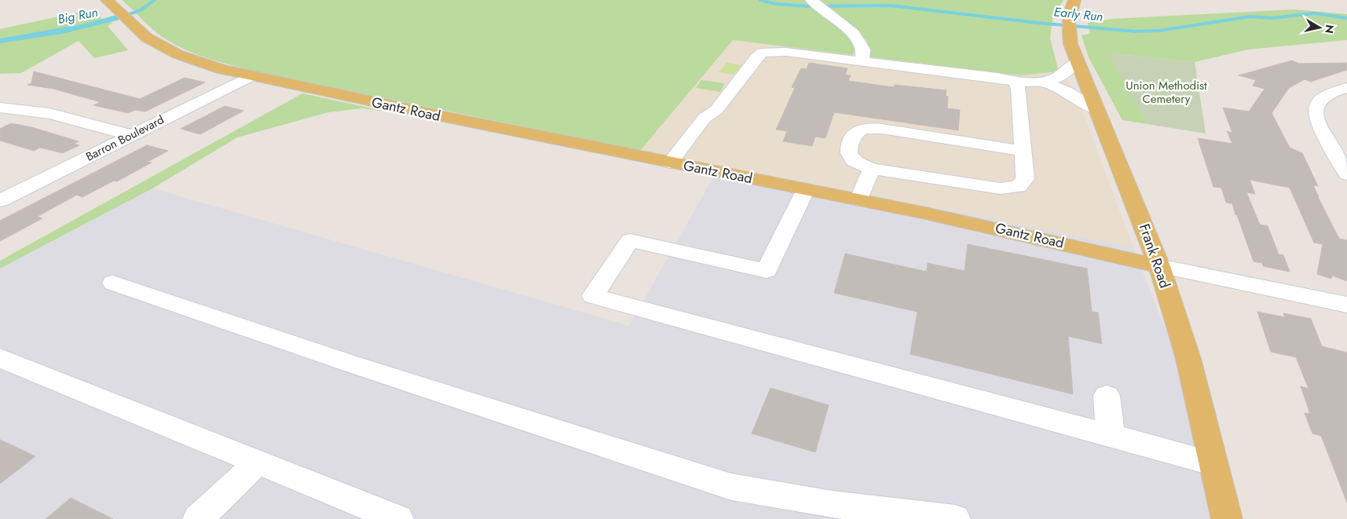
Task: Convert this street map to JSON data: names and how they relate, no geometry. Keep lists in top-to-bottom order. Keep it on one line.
{"streets":{"main road":["Gantz Road","Frank Road"],"street":["Barron Boulevard"]},"crossings":[["Gantz Road","Barron Boulevard"],["Gantz Road","Frank Road"]],"water":["Early Run","Big Run"],"parks":["Union Methodist Cemetery"],"north":"right"}
